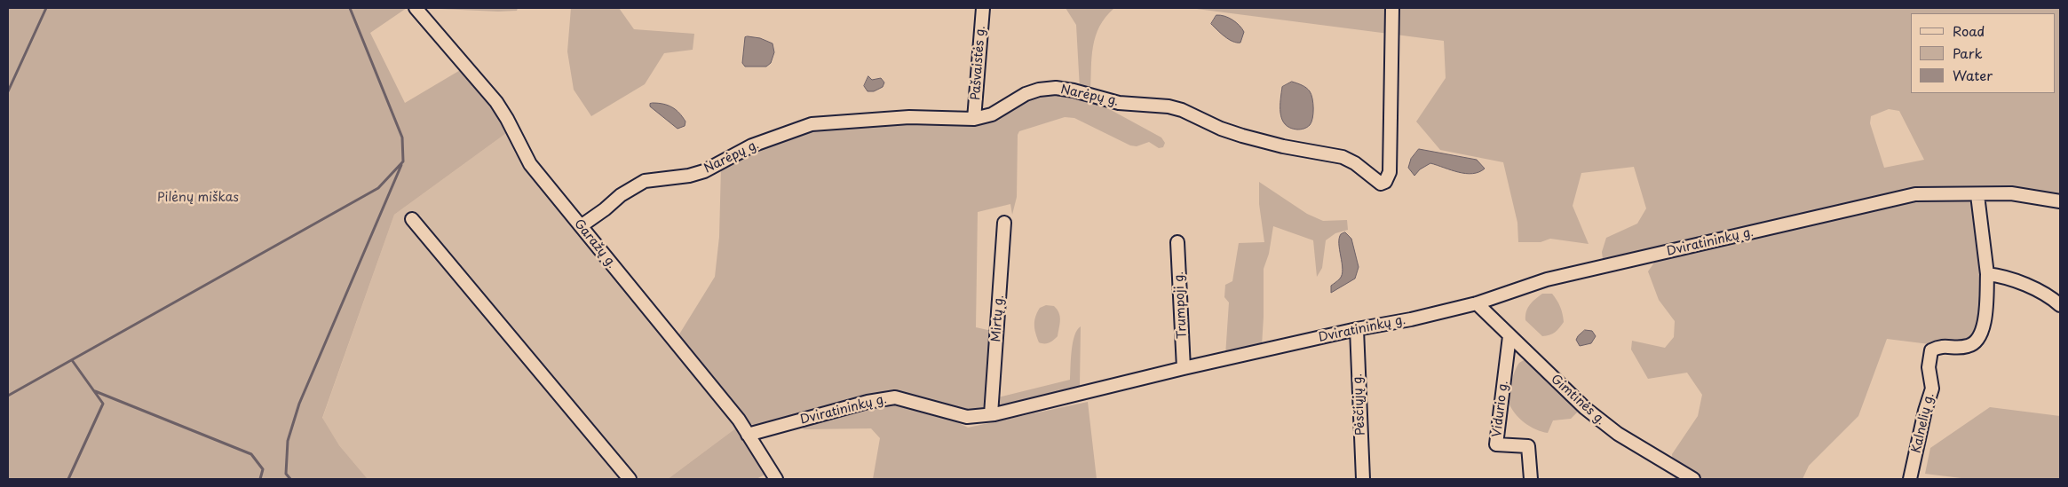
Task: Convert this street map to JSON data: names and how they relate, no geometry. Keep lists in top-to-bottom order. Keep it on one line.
{"streets":{"street":["Pašvaistės g.","Narėpų g.","Dviratininkų g.","Garažų g.","Trumpoji g.","Mirtų g.","Gimtinės g.","Pėsčiųjų g.","Vidurio g.","Kalnelių g."]},"crossings":[["Pašvaistės g.","Narėpų g."],["Narėpų g.","Garažų g."],["Dviratininkų g.","Garažų g."],["Dviratininkų g.","Trumpoji g."],["Dviratininkų g.","Mirtų g."],["Dviratininkų g.","Gimtinės g."],["Dviratininkų g.","Pėsčiųjų g."],["Gimtinės g.","Vidurio g."]],"parks":["Pilėnų miškas"],"legend":["Road","Park","Water"]}
